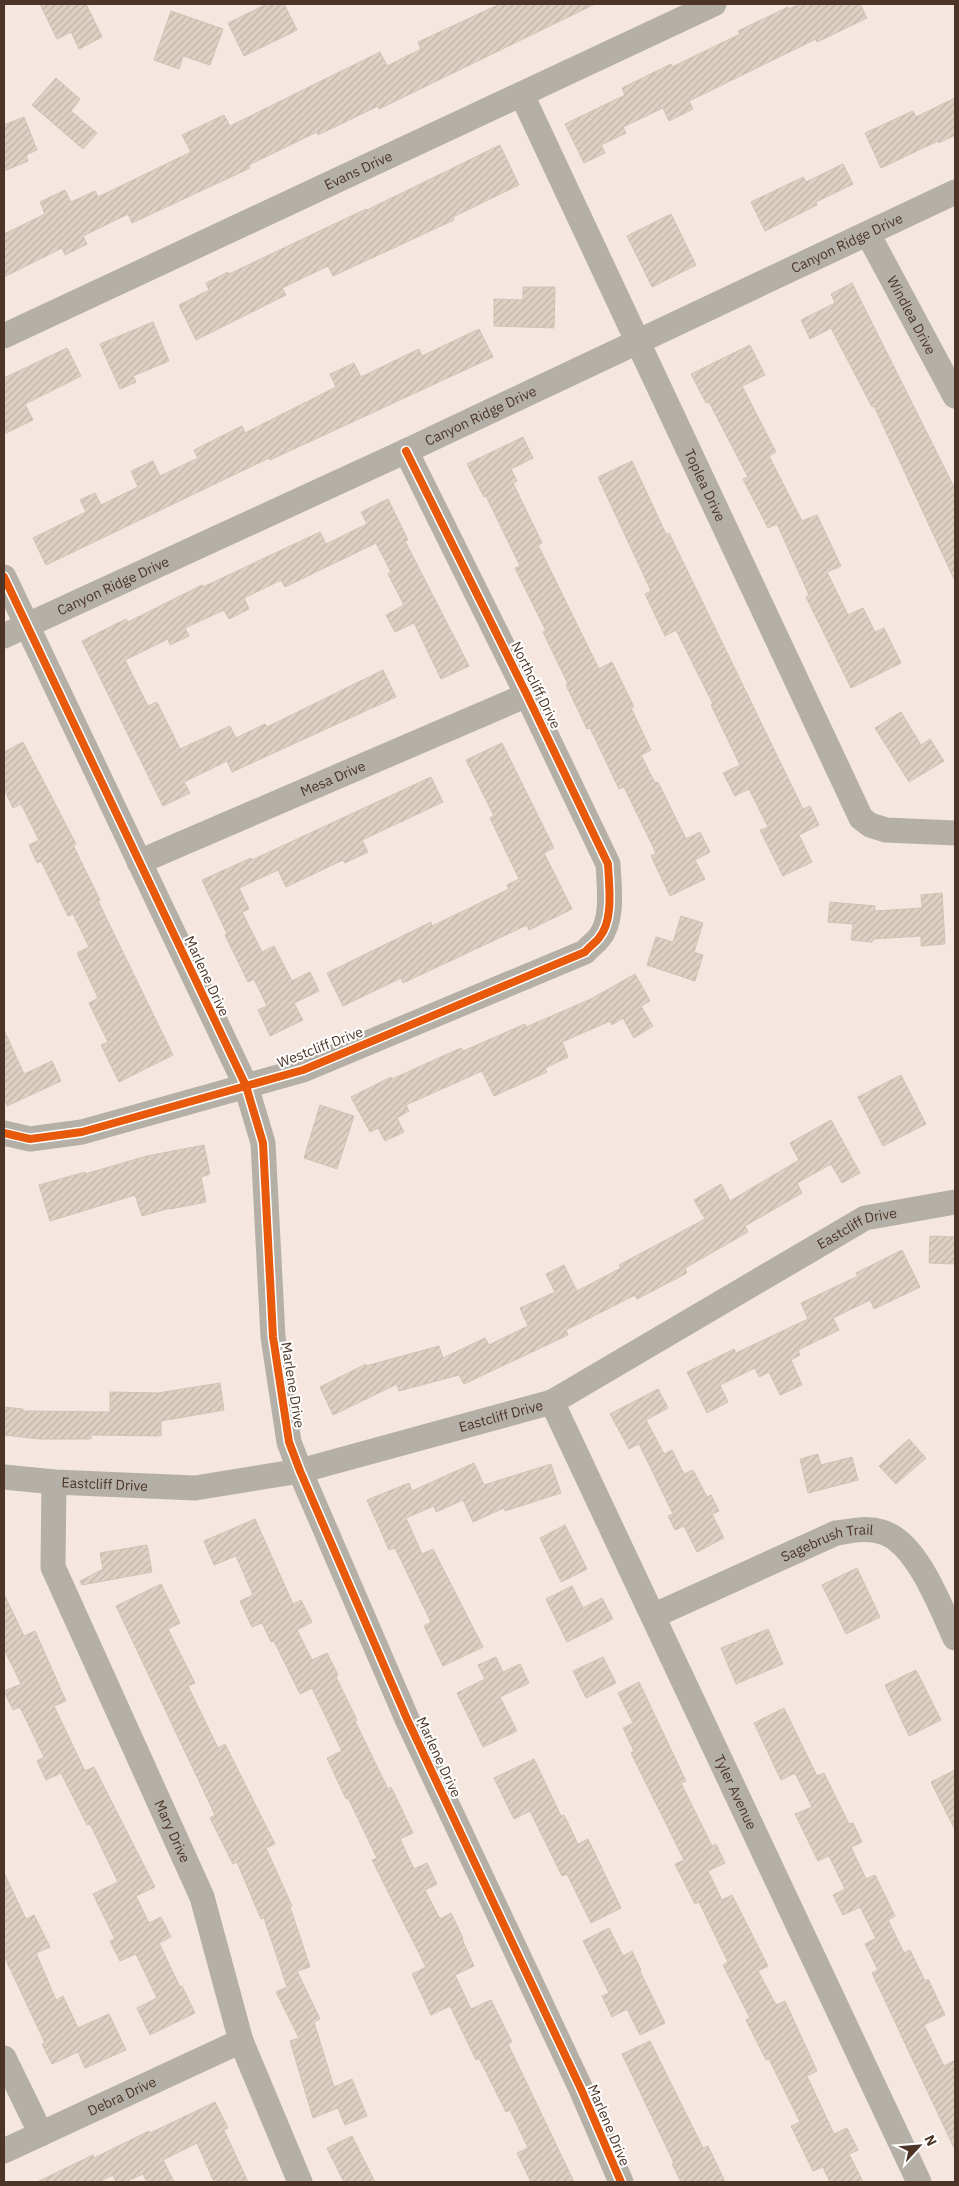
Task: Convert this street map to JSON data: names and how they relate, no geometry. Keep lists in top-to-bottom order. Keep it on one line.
{"streets":{"street":["Evans Drive","Canyon Ridge Drive","Windlea Drive","Toplea Drive","Northcliff Drive","Mesa Drive","Marlene Drive","Westcliff Drive","Eastcliff Drive","Sagebrush Trail","Tyler Avenue","Mary Drive","Debra Drive"]},"crossings":[["Evans Drive","Toplea Drive"],["Canyon Ridge Drive","Windlea Drive"],["Canyon Ridge Drive","Toplea Drive"],["Canyon Ridge Drive","Northcliff Drive"],["Canyon Ridge Drive","Marlene Drive"],["Northcliff Drive","Mesa Drive"],["Northcliff Drive","Westcliff Drive"],["Mesa Drive","Marlene Drive"],["Marlene Drive","Westcliff Drive"],["Marlene Drive","Eastcliff Drive"],["Eastcliff Drive","Tyler Avenue"],["Eastcliff Drive","Mary Drive"],["Sagebrush Trail","Tyler Avenue"],["Mary Drive","Debra Drive"]],"north":"top right"}
